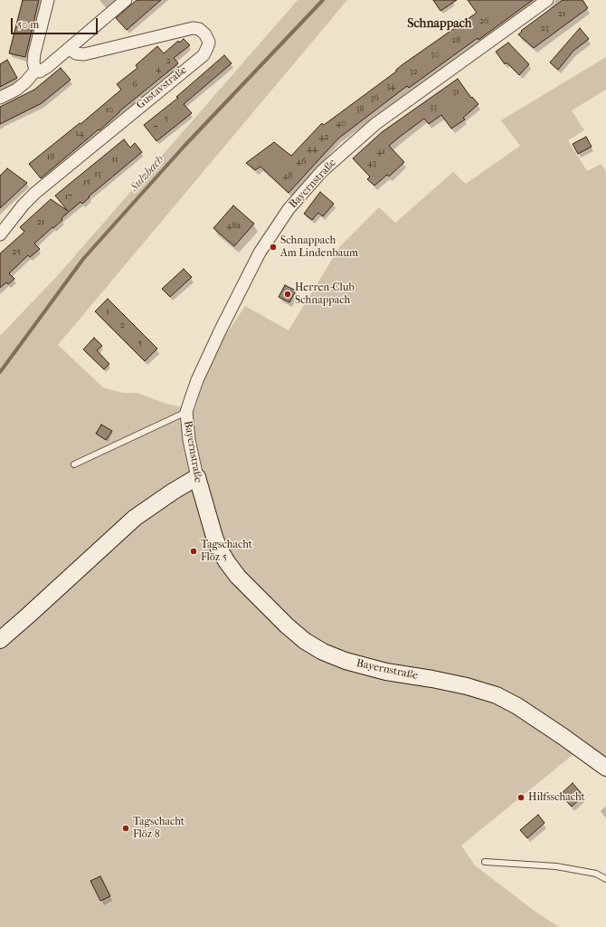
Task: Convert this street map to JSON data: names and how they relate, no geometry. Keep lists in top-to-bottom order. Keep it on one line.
{"streets":{"street":["Gustavstraße","Bayernstraße"]},"districts":["Schnappach"],"water":["Sulzbach"],"places":["Schnappach Am Lindenbaum","Herren-Club Schnappach","Tagschacht Flöz 5","Hilfsschacht","Tagschacht Flöz 8"],"house_numbers":["21","26","23","28","30","2","4","32","6","34","31","36","33","38","10","5","40","7","14","42","44","41","18","11","46","43","13","48","15","17","21","48a","25","1","2","5"],"scale_bar":"50 m"}
